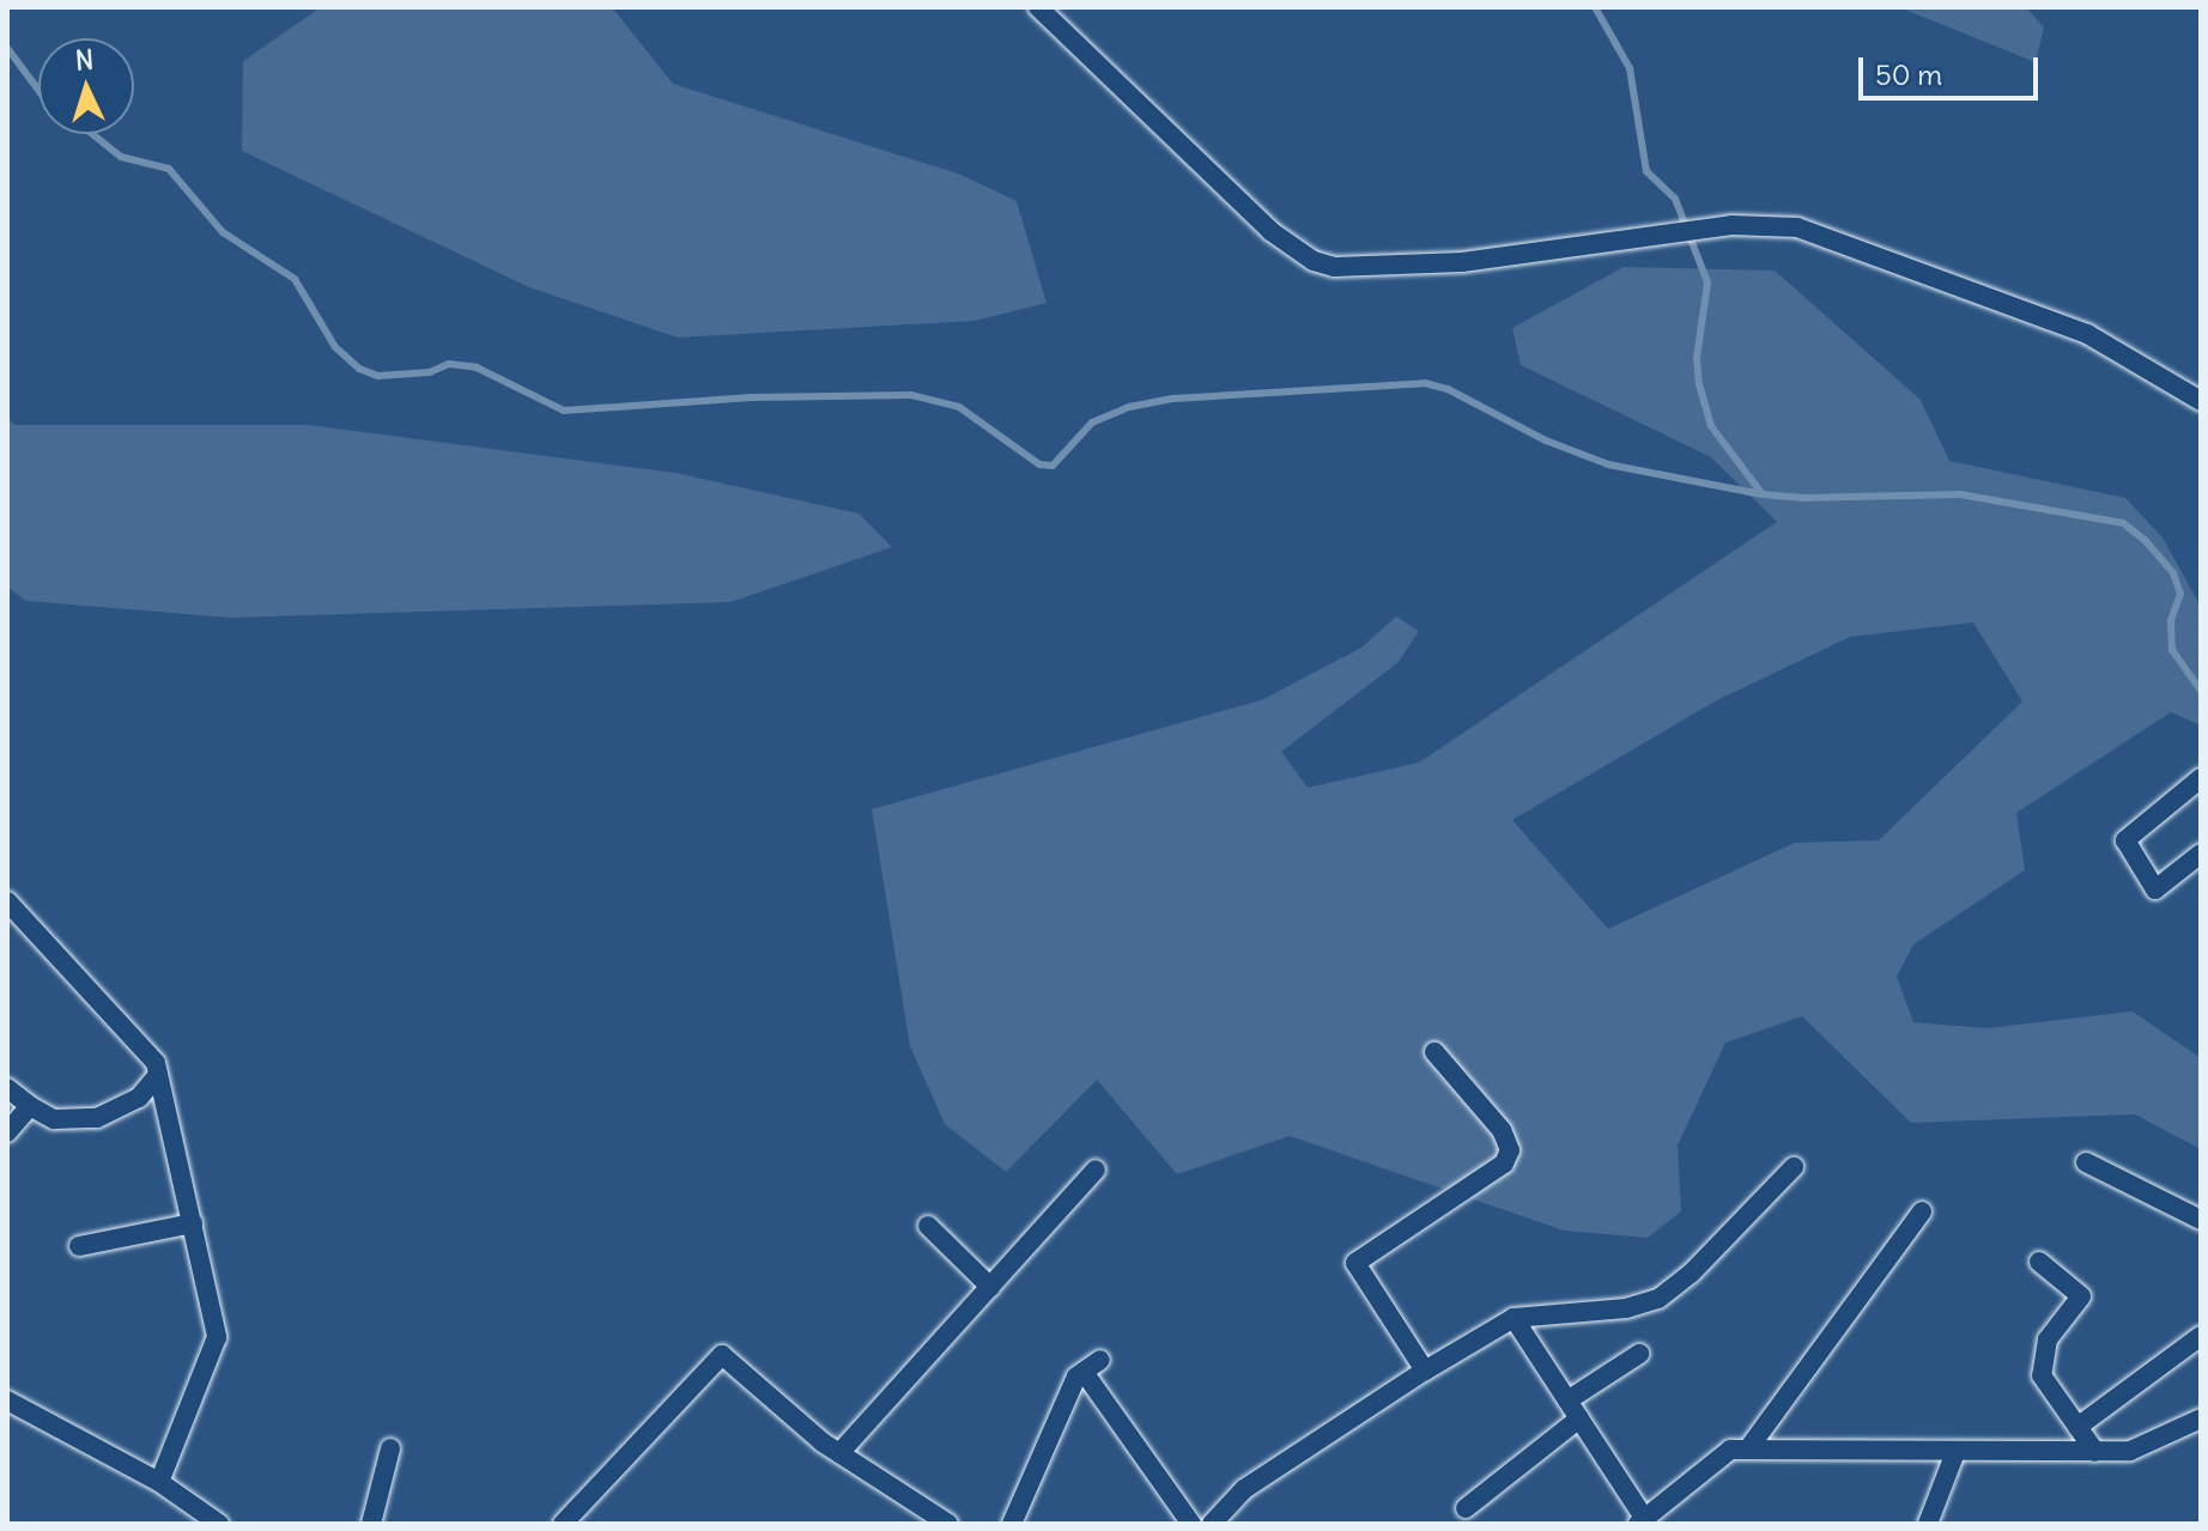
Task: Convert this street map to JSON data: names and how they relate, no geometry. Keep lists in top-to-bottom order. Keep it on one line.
{"scale_bar":"50 m","north":"top"}
